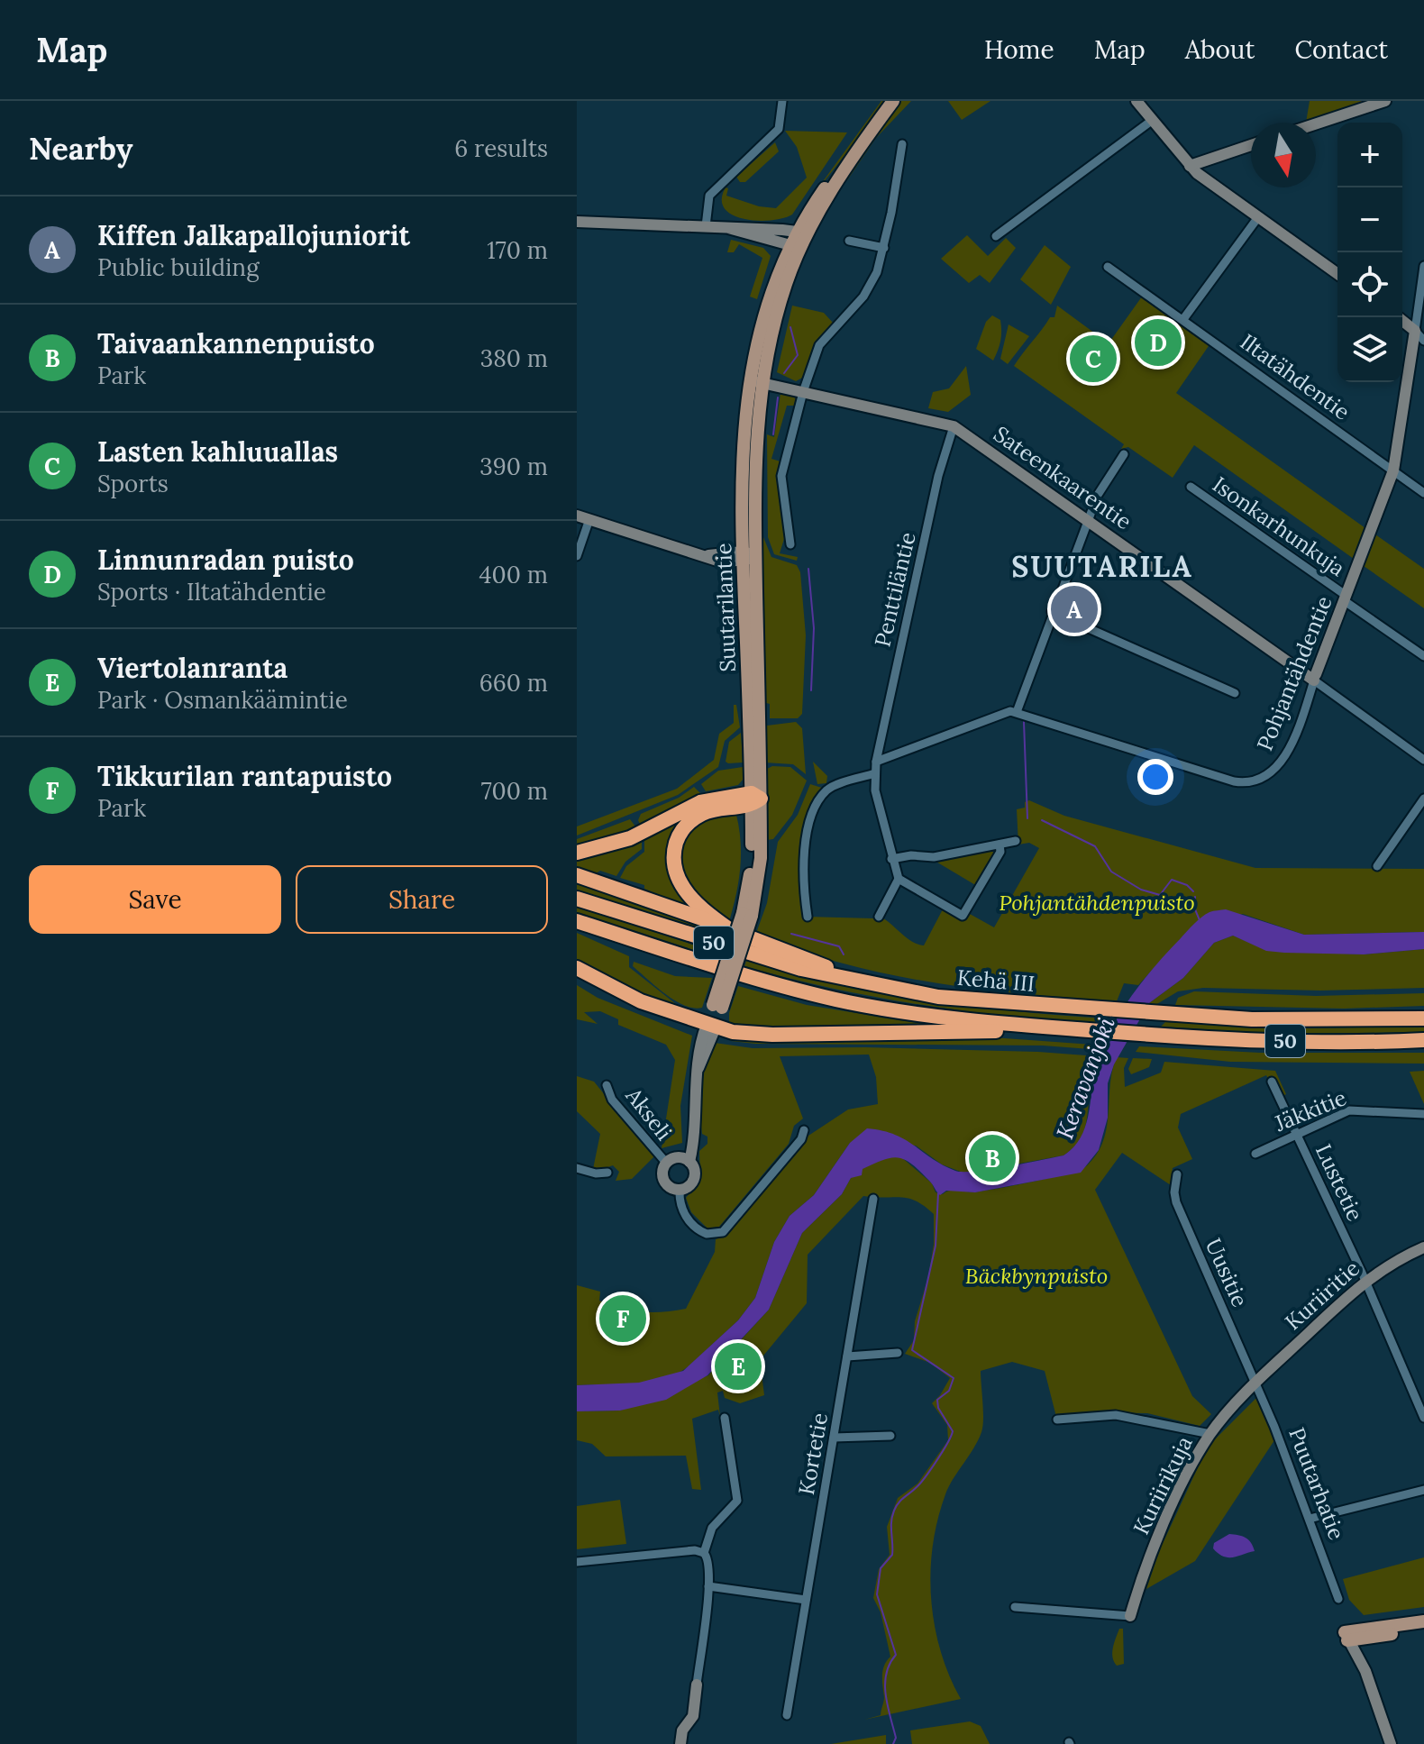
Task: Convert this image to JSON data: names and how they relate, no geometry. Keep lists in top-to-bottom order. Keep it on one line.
{"streets":{"highway":["50","Kehä III"],"main road":["Suutarilantie"],"street":["Iltatähdentie","Sateenkaarentie","Isonkarhunkuja","Penttiläntie","Pohjantähdentie","Jäkkitie","Akseli","Lustetie","Uusitie","Kuriiritie","Kortetie","Puutarhatie","Kuriirikuja"]},"crossings":[["Iltatähdentie","Pohjantähdentie"],["Sateenkaarentie","Penttiläntie"],["Sateenkaarentie","Suutarilantie"],["Sateenkaarentie","Pohjantähdentie"],["Isonkarhunkuja","Pohjantähdentie"],["Suutarilantie","Akseli"],["Jäkkitie","Lustetie"],["Lustetie","Kuriiritie"],["Uusitie","Kuriiritie"],["Uusitie","Puutarhatie"],["Uusitie","Kuriirikuja"],["Kuriiritie","Puutarhatie"],["Kuriiritie","Kuriirikuja"],["Puutarhatie","Kuriirikuja"]],"districts":["SUUTARILA"],"water":["Keravanjoki"],"parks":["Pohjantähdenpuisto","Bäckbynpuisto"],"north":"bottom","page":{"header":"Map","nav":["Home","Map","About","Contact"],"heading":["Nearby","6 results"],"map_buttons":["+","−"],"list":[{"mark":"A","name":"Kiffen Jalkapallojuniorit","note":"Public building","value":"170 m"},{"mark":"B","name":"Taivaankannenpuisto","note":"Park","value":"380 m"},{"mark":"C","name":"Lasten kahluuallas","note":"Sports","value":"390 m"},{"mark":"D","name":"Linnunradan puisto","note":"Sports · Iltatähdentie","value":"400 m"},{"mark":"E","name":"Viertolanranta","note":"Park · Osmankäämintie","value":"660 m"},{"mark":"F","name":"Tikkurilan rantapuisto","note":"Park","value":"700 m"}],"pins":["D","C","A","B","F","E"],"buttons":["Save","Share"]}}
